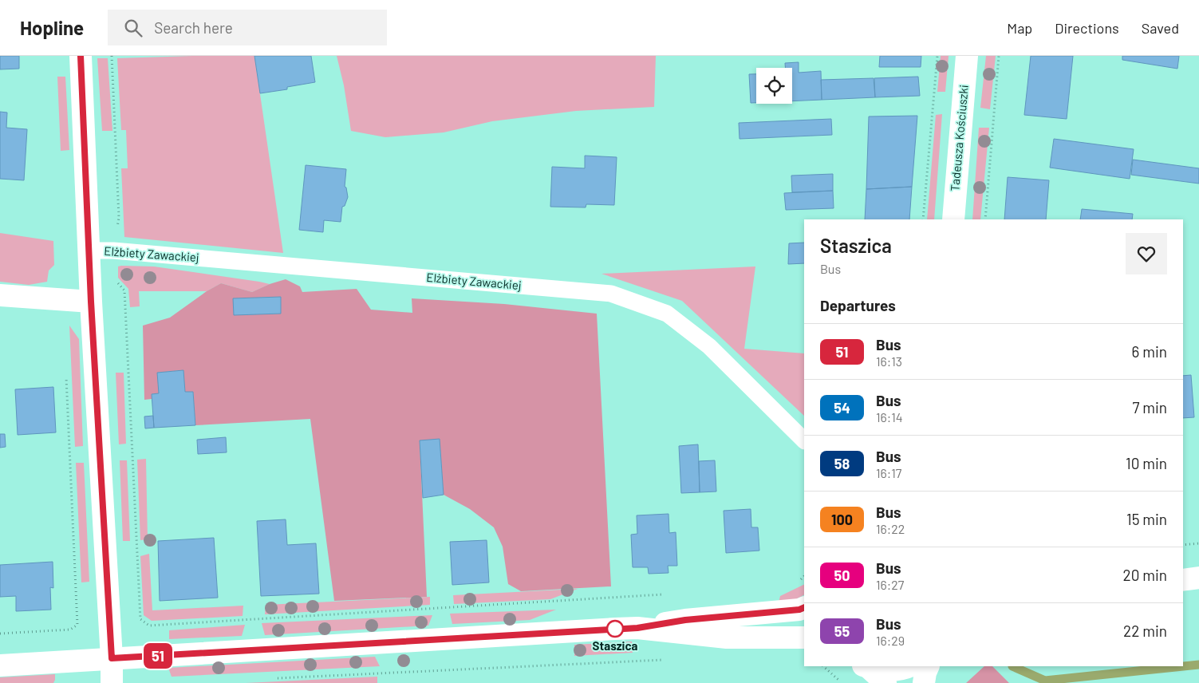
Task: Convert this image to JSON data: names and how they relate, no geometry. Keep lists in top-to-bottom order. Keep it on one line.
{"streets":{"street":["Tadeusza Kościuszki"],"lane":["Elżbiety Zawackiej"]},"places":["Staszica"],"lines":["bus line 51"],"page":{"header":"Hopline","search":"Search here","nav":["Map","Directions","Saved"],"on_map":"51","heading":[["Staszica","Bus"],"Departures"],"list":[{"mark":"51","name":"Bus","note":"16:13","value":"6 min"},{"mark":"54","name":"Bus","note":"16:14","value":"7 min"},{"mark":"58","name":"Bus","note":"16:17","value":"10 min"},{"mark":"100","name":"Bus","note":"16:22","value":"15 min"},{"mark":"50","name":"Bus","note":"16:27","value":"20 min"},{"mark":"55","name":"Bus","note":"16:29","value":"22 min"}]}}
